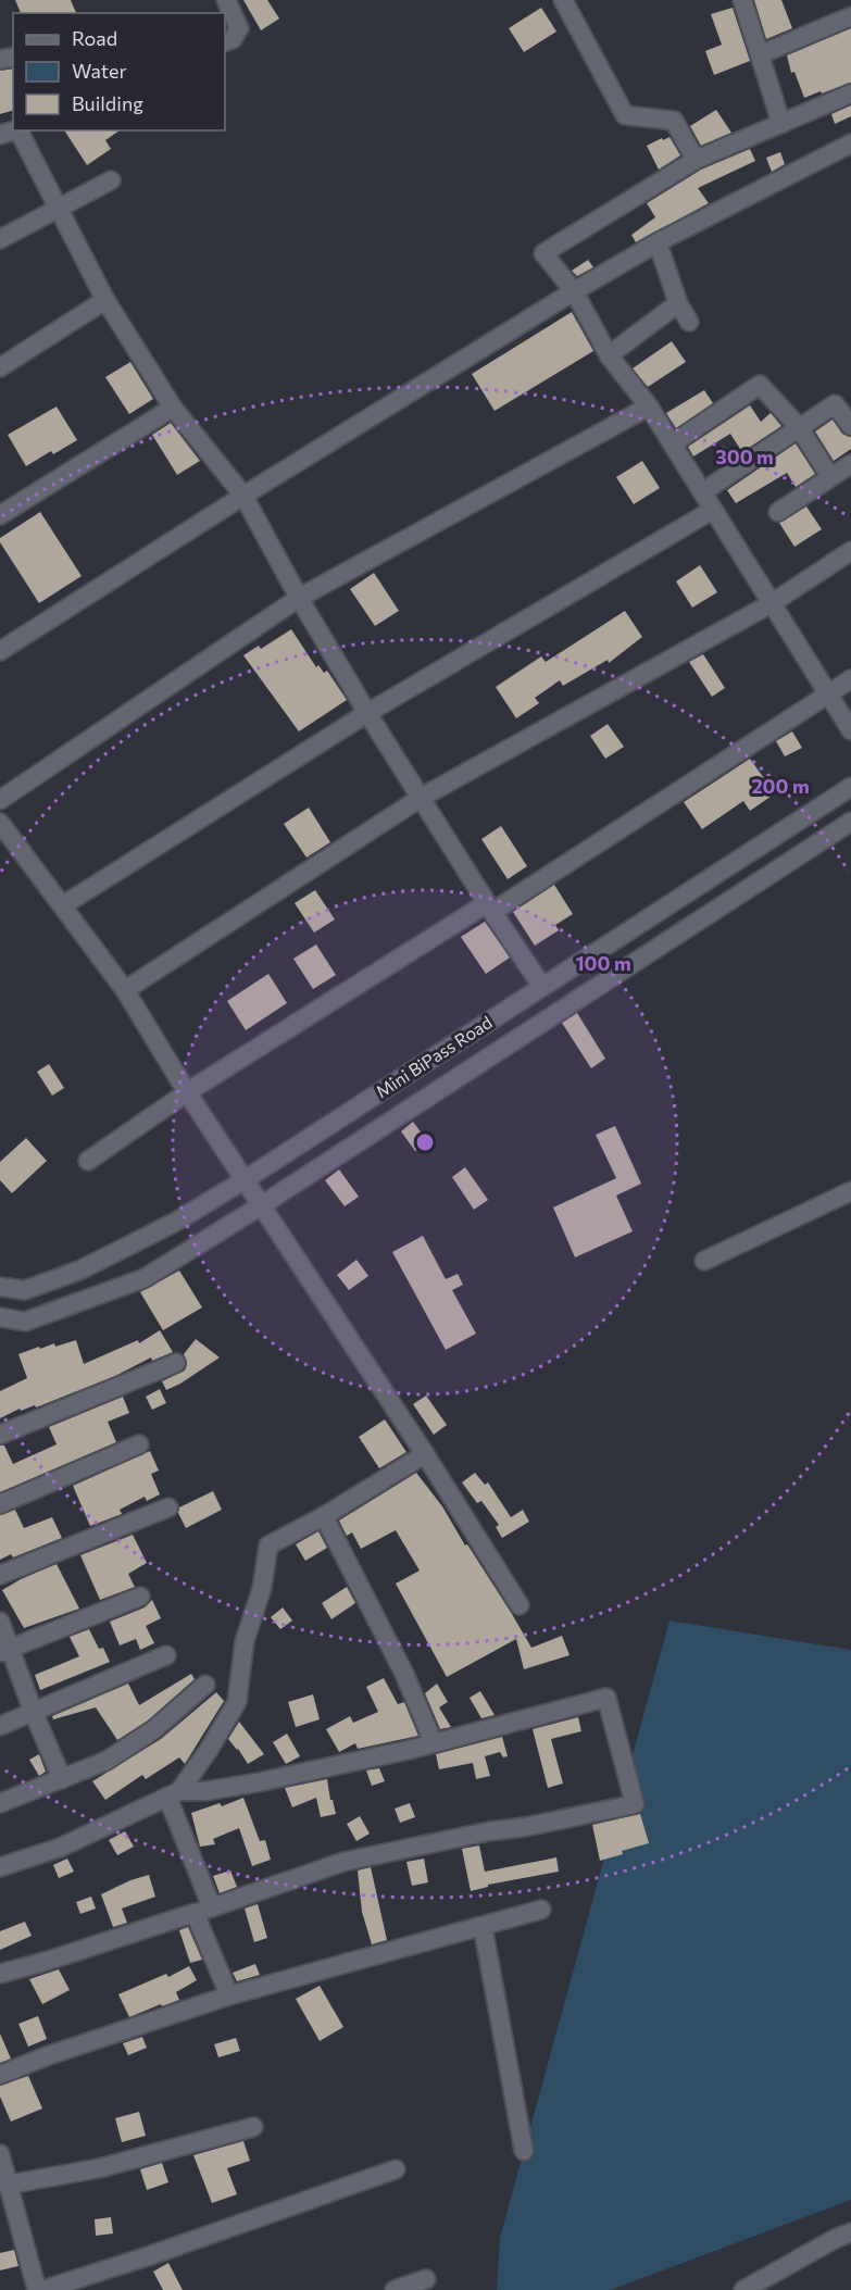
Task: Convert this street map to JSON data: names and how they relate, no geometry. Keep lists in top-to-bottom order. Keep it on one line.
{"streets":{"street":["Mini BiPass Road"]},"legend":["Road","Water","Building"],"rings":["300 m","200 m","100 m"]}
